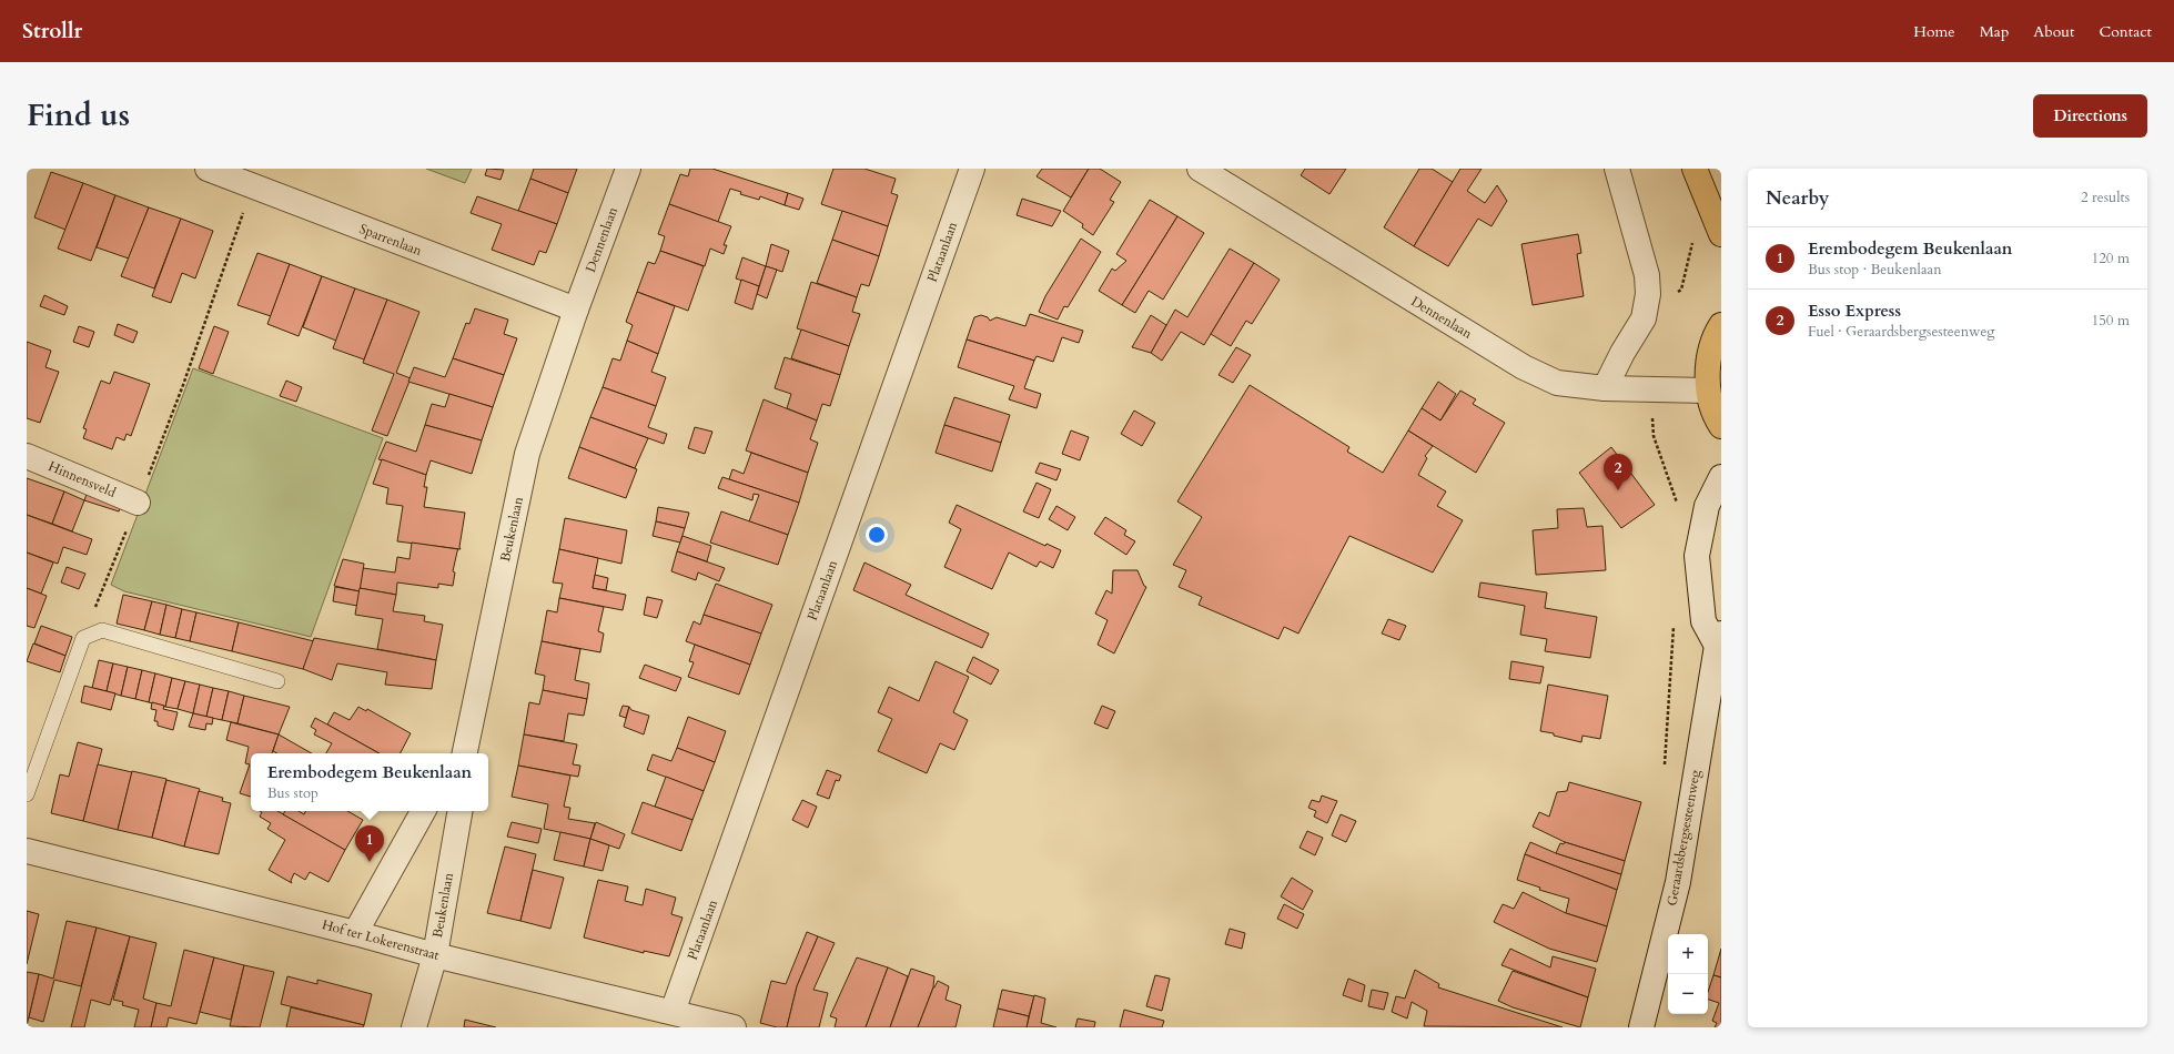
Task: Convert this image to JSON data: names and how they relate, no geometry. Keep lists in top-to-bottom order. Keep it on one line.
{"streets":{"street":["Sparrenlaan","Dennenlaan","Plataanlaan","Hinnensveld","Beukenlaan","Geraardsbergsesteenweg","Hof ter Lokerenstraat"]},"crossings":[["Sparrenlaan","Dennenlaan"],["Sparrenlaan","Beukenlaan"],["Dennenlaan","Beukenlaan"],["Plataanlaan","Hof ter Lokerenstraat"],["Beukenlaan","Hof ter Lokerenstraat"]],"page":{"header":"Strollr","nav":["Home","Map","About","Contact"],"title":"Find us","buttons":"Directions","heading":["Nearby","2 results"],"list":[{"mark":"1","name":"Erembodegem Beukenlaan","note":"Bus stop · Beukenlaan","value":"120 m"},{"mark":"2","name":"Esso Express","note":"Fuel · Geraardsbergsesteenweg","value":"150 m"}],"pins":["2","1"],"popup":["Erembodegem Beukenlaan","Bus stop"],"map_buttons":["+","−"]}}
